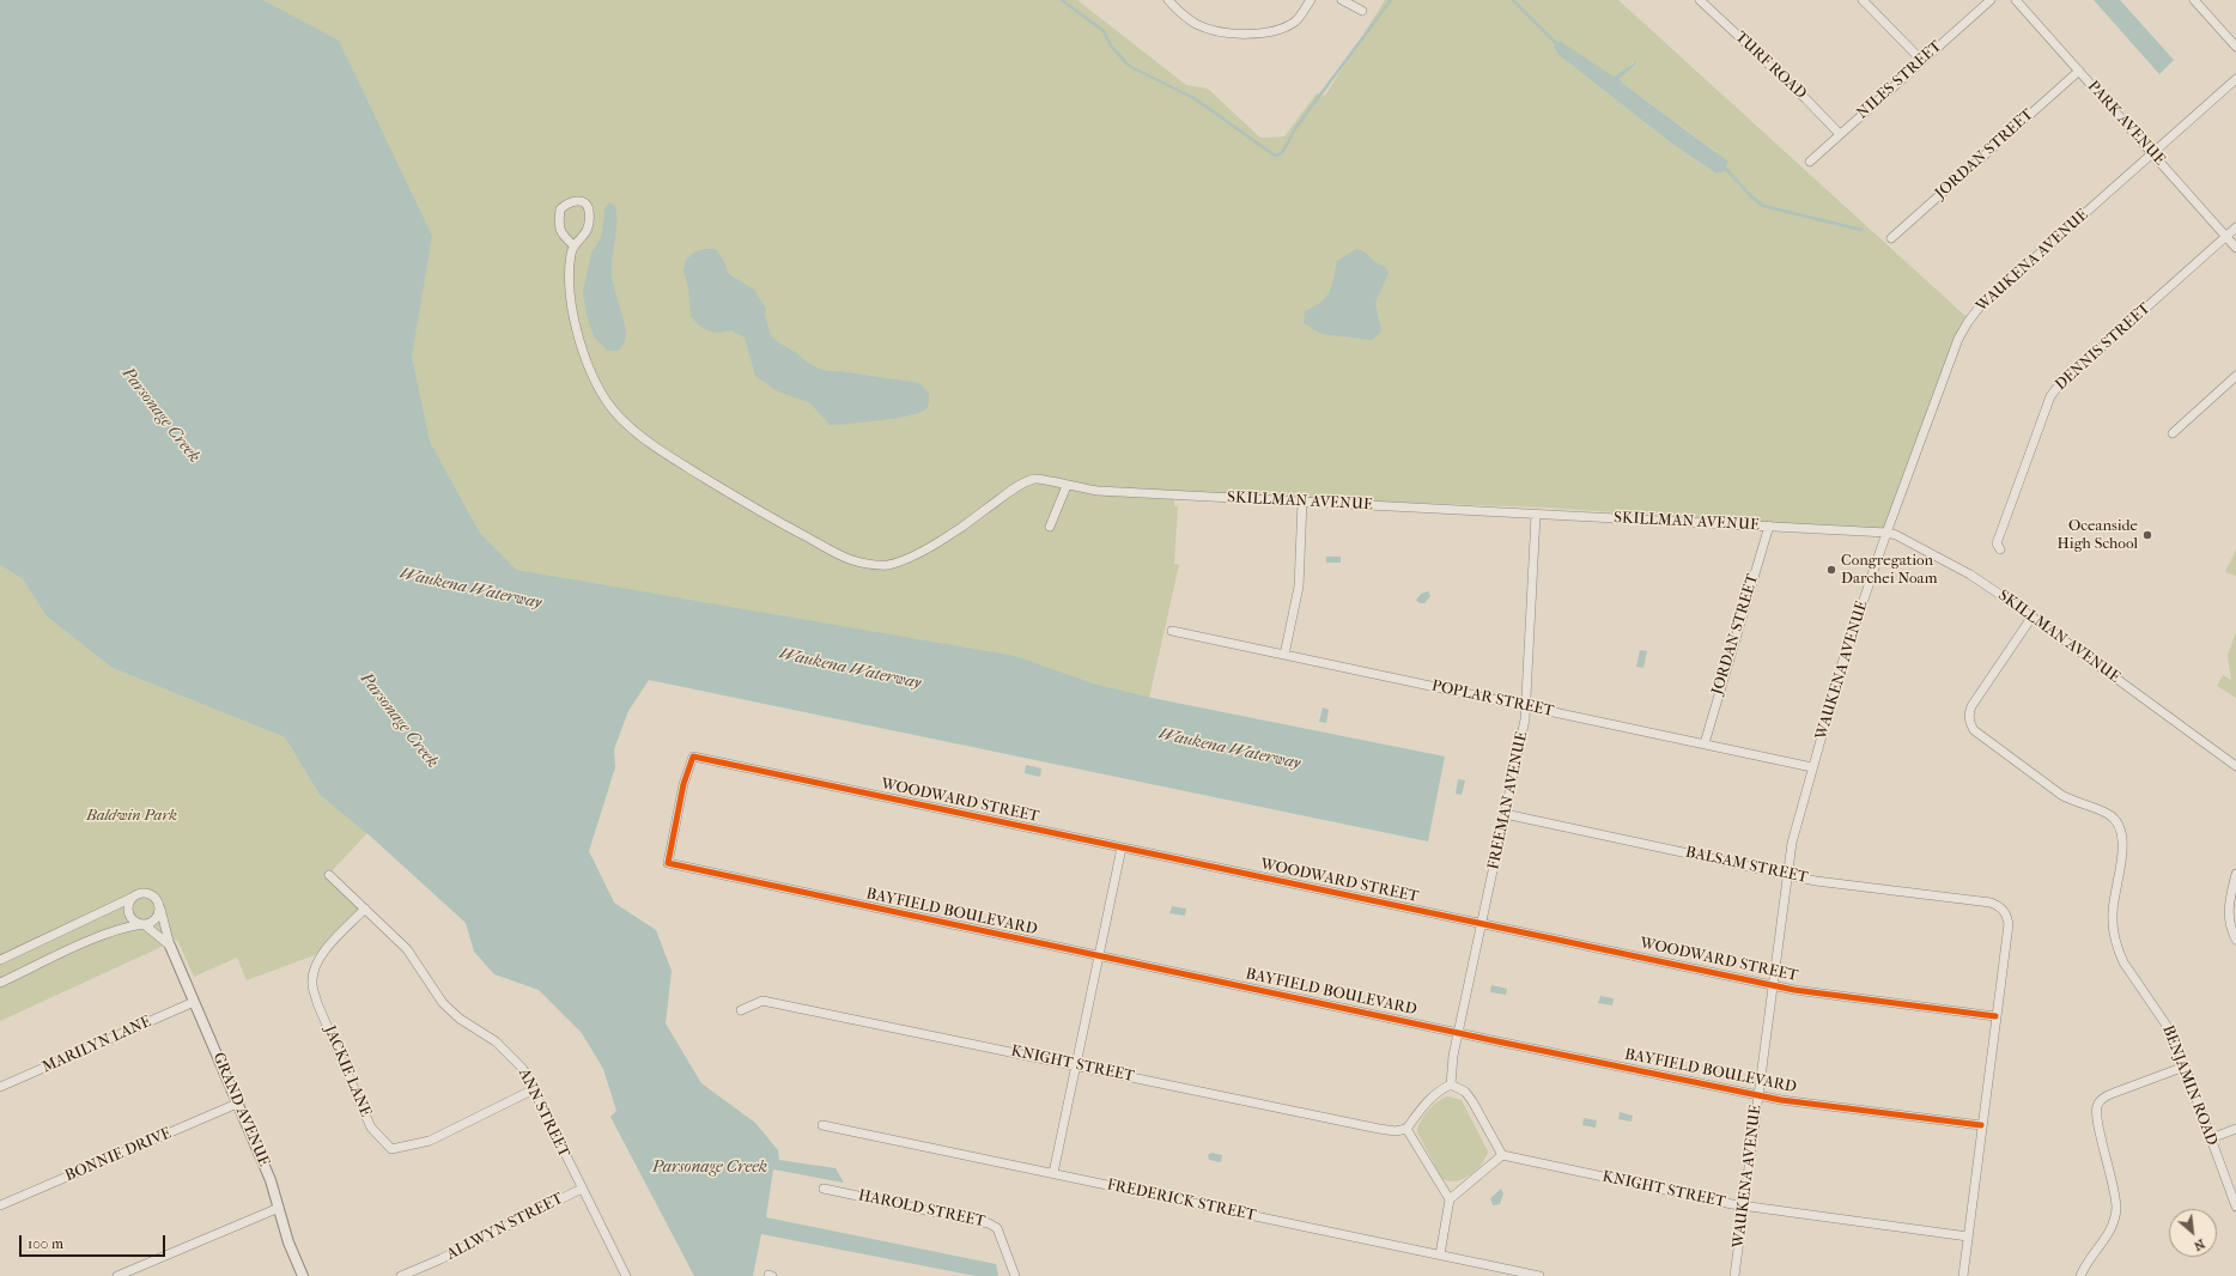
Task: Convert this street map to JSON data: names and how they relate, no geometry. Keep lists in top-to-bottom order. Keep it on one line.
{"streets":{"street":["TURF ROAD","NILES STREET","PARK AVENUE","JORDAN STREET","WAUKENA AVENUE","DENNIS STREET","SKILLMAN AVENUE","POPLAR STREET","WOODWARD STREET","FREEMAN AVENUE","BALSAM STREET","BAYFIELD BOULEVARD","MARILYN LANE","KNIGHT STREET","JACKIE LANE","BENJAMIN ROAD","GRAND AVENUE","ANN STREET","BONNIE DRIVE","FREDERICK STREET","HAROLD STREET","ALLWYN STREET"]},"crossings":[["TURF ROAD","NILES STREET"],["PARK AVENUE","JORDAN STREET"],["PARK AVENUE","WAUKENA AVENUE"],["PARK AVENUE","DENNIS STREET"],["JORDAN STREET","SKILLMAN AVENUE"],["JORDAN STREET","POPLAR STREET"],["WAUKENA AVENUE","SKILLMAN AVENUE"],["WAUKENA AVENUE","POPLAR STREET"],["WAUKENA AVENUE","WOODWARD STREET"],["WAUKENA AVENUE","BALSAM STREET"],["WAUKENA AVENUE","BAYFIELD BOULEVARD"],["WAUKENA AVENUE","KNIGHT STREET"],["SKILLMAN AVENUE","FREEMAN AVENUE"],["SKILLMAN AVENUE","BENJAMIN ROAD"],["POPLAR STREET","FREEMAN AVENUE"],["WOODWARD STREET","FREEMAN AVENUE"],["WOODWARD STREET","BALSAM STREET"],["WOODWARD STREET","BAYFIELD BOULEVARD"],["FREEMAN AVENUE","BALSAM STREET"],["FREEMAN AVENUE","BAYFIELD BOULEVARD"],["MARILYN LANE","GRAND AVENUE"],["JACKIE LANE","ANN STREET"],["GRAND AVENUE","BONNIE DRIVE"],["ANN STREET","ALLWYN STREET"]],"water":["Parsonage Creek","Waukena Waterway"],"parks":["Baldwin Park"],"places":["Oceanside High School","Congregation Darchei Noam"],"scale_bar":"100 m","north":"bottom right"}
